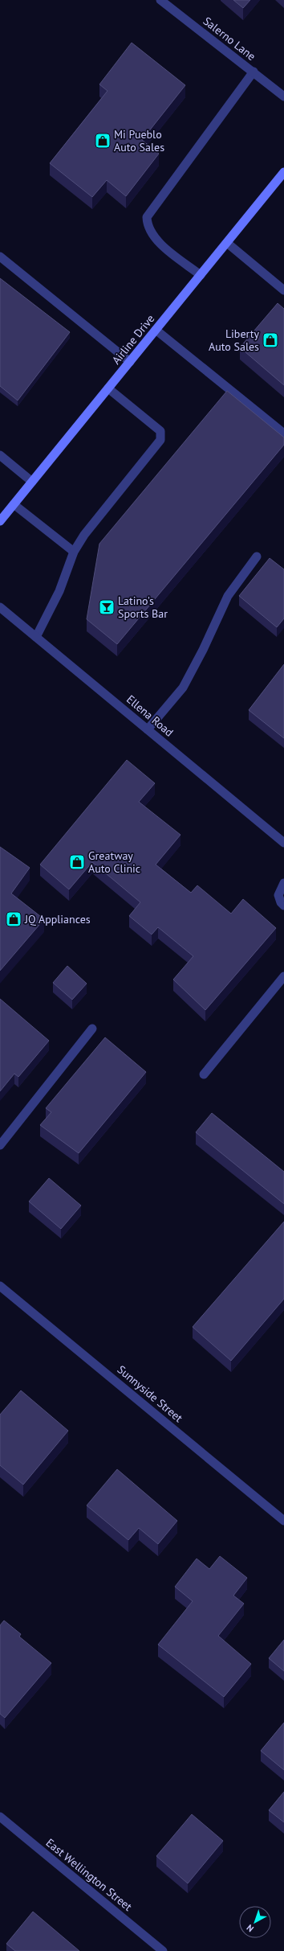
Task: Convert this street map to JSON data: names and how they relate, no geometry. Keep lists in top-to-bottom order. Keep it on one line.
{"streets":{"main road":["Airline Drive"],"street":["Salerno Lane","Ellena Road","Sunnyside Street","East Wellington Street"]},"places":{"shop":["Mi Pueblo Auto Sales","Liberty Auto Sales","Greatway Auto Clinic","JQ Appliances"],"bar":["Latino's Sports Bar"]},"north":"bottom left"}
